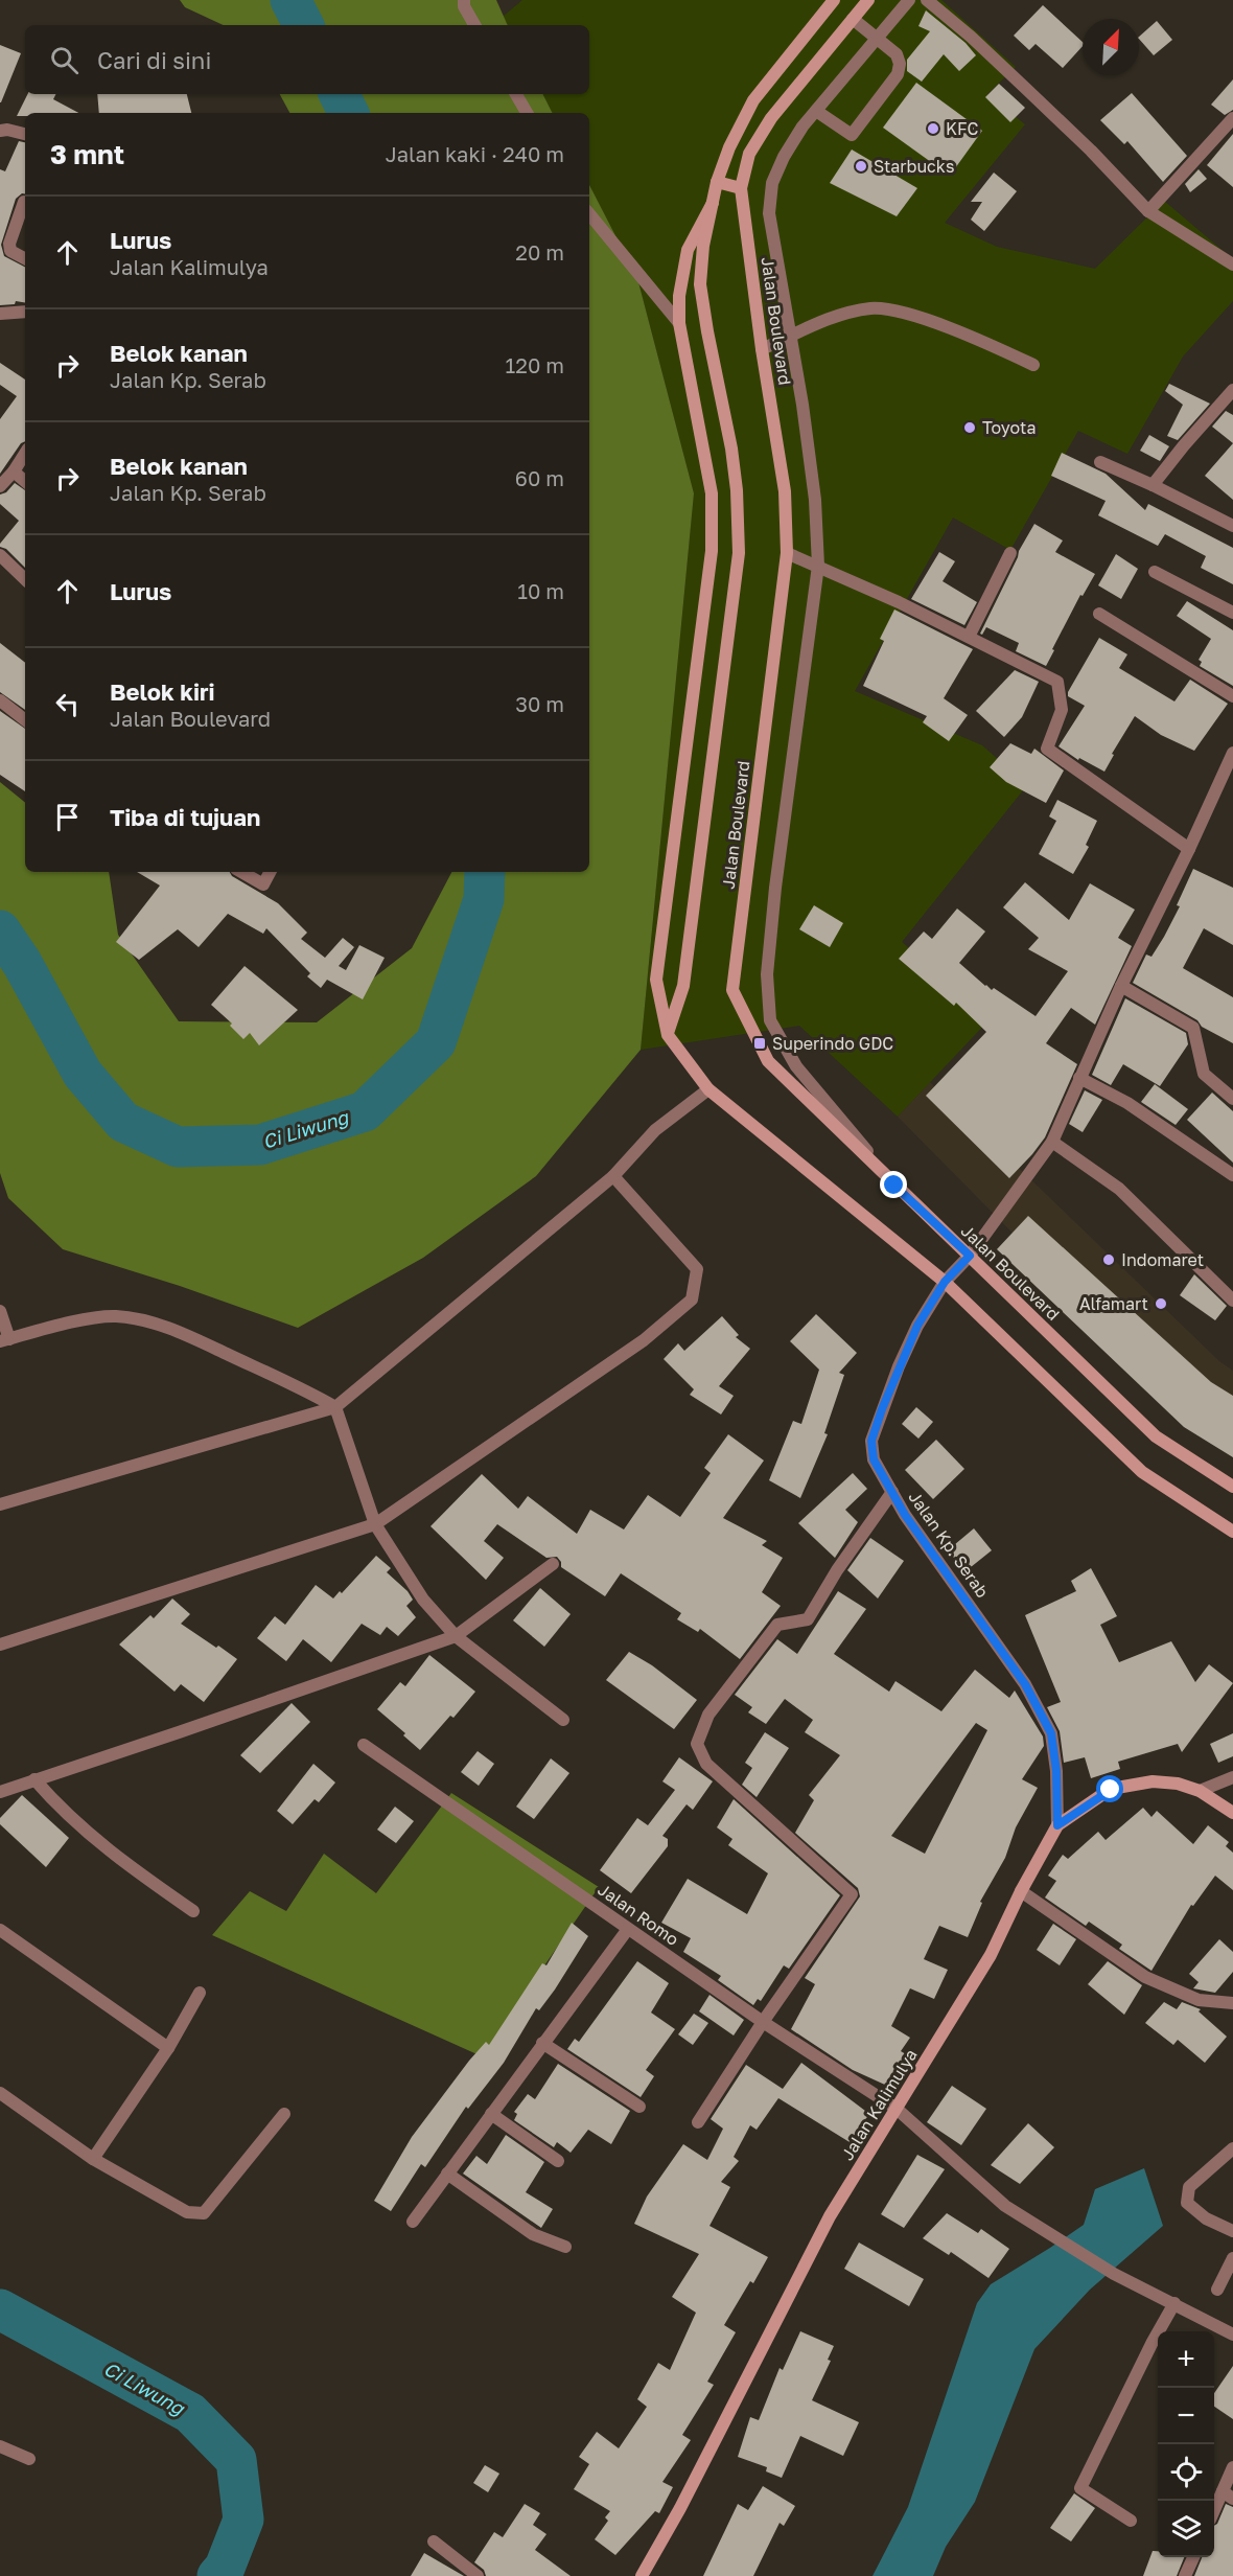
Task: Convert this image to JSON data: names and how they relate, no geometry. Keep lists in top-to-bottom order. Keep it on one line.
{"streets":{"main road":["Jalan Boulevard","Jalan Kalimulya"],"street":["Jalan Kp. Serab","Jalan Romo"]},"crossings":[["Jalan Boulevard","Jalan Kp. Serab"],["Jalan Kp. Serab","Jalan Kalimulya"],["Jalan Romo","Jalan Kalimulya"]],"water":["Ci Liwung"],"places":{"other":["KFC","Starbucks","Toyota","Indomaret","Alfamart"],"transit":["Superindo GDC"]},"north":"top right","page":{"search":"Cari di sini","heading":["3 mnt","Jalan kaki · 240 m"],"list":[["Lurus","Jalan Kalimulya","20 m"],["Belok kanan","Jalan Kp. Serab","120 m"],["Belok kanan","Jalan Kp. Serab","60 m"],["Lurus","10 m"],["Belok kiri","Jalan Boulevard","30 m"],"Tiba di tujuan"],"map_buttons":["+","−"]}}
